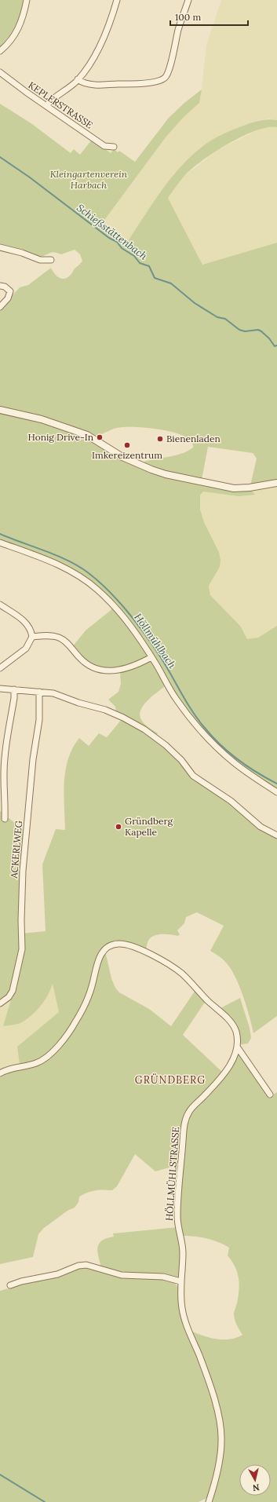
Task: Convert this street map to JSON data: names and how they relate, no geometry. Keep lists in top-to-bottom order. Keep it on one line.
{"streets":{"street":["KEPLERSTRASSE","ACKERLWEG","HÖLLMÜHLSTRASSE"]},"districts":["GRÜNDBERG"],"water":["Schießstättenbach","Höllmühlbach"],"parks":["Kleingartenverein Harbach"],"places":["Honig Drive-In","Bienenladen","Imkereizentrum","Gründberg Kapelle"],"scale_bar":"100 m","north":"bottom"}
